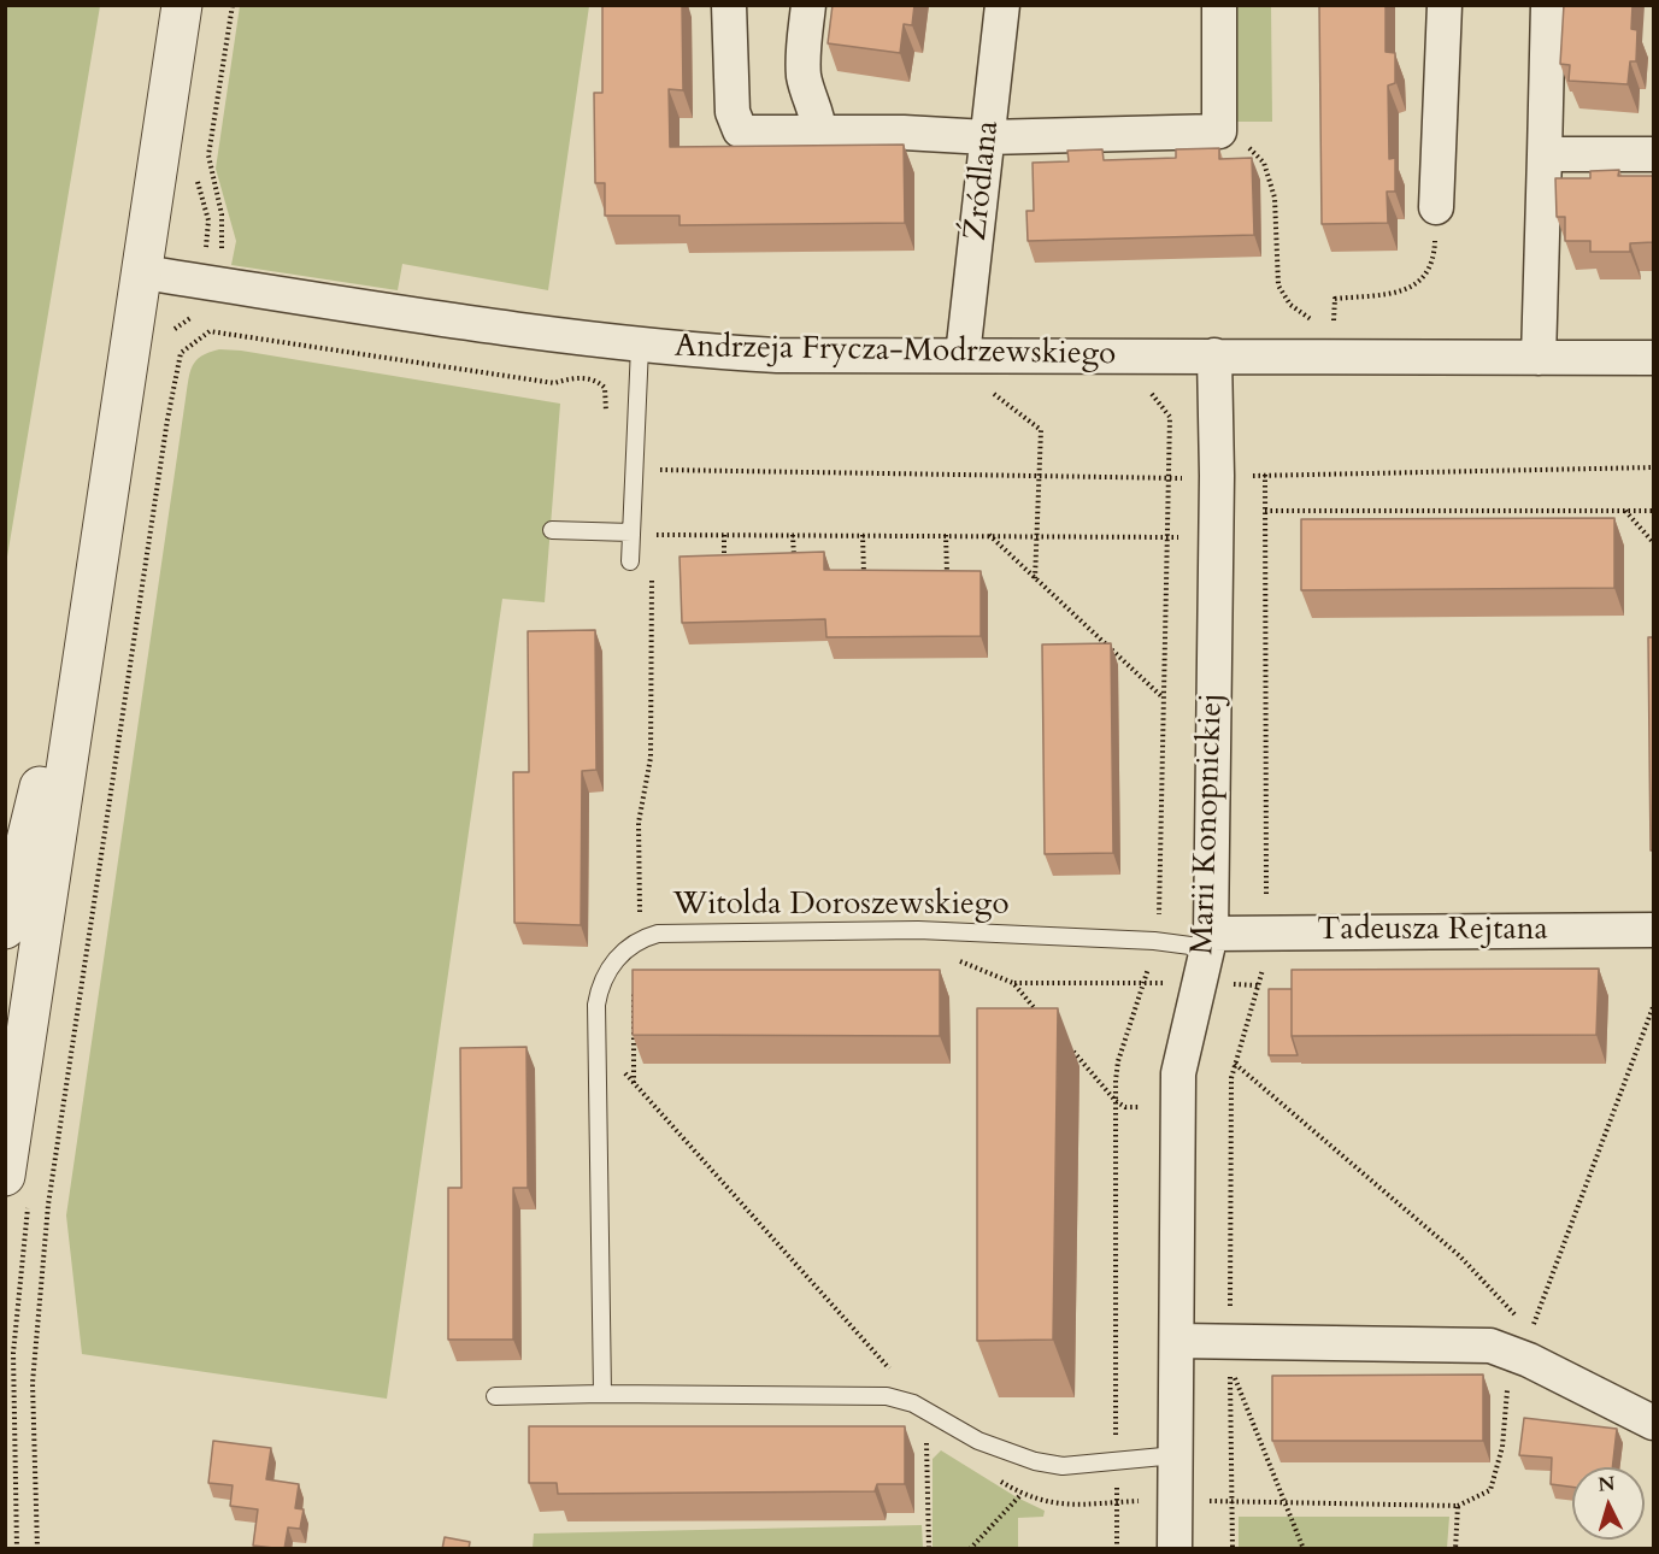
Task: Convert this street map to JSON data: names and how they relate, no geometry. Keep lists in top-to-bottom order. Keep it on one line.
{"streets":{"street":["Źródlana","Andrzeja Frycza-Modrzewskiego","Marii Konopnickiej","Tadeusza Rejtana"],"lane":["Witolda Doroszewskiego"]},"crossings":[["Źródlana","Andrzeja Frycza-Modrzewskiego"],["Andrzeja Frycza-Modrzewskiego","Marii Konopnickiej"],["Marii Konopnickiej","Witolda Doroszewskiego"],["Marii Konopnickiej","Tadeusza Rejtana"],["Witolda Doroszewskiego","Tadeusza Rejtana"]],"north":"top"}
